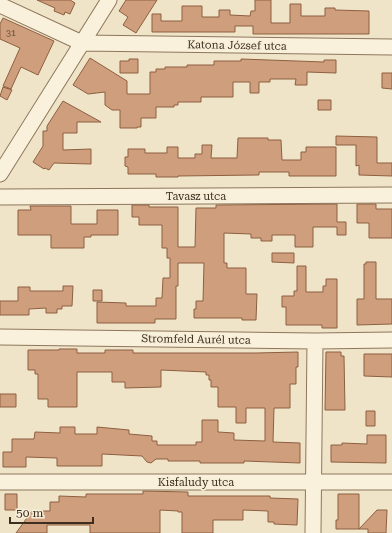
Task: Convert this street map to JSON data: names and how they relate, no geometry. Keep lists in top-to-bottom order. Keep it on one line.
{"streets":{"street":["Katona József utca","Tavasz utca","Stromfeld Aurél utca","Kisfaludy utca"]},"house_numbers":["31"],"scale_bar":"50 m"}
